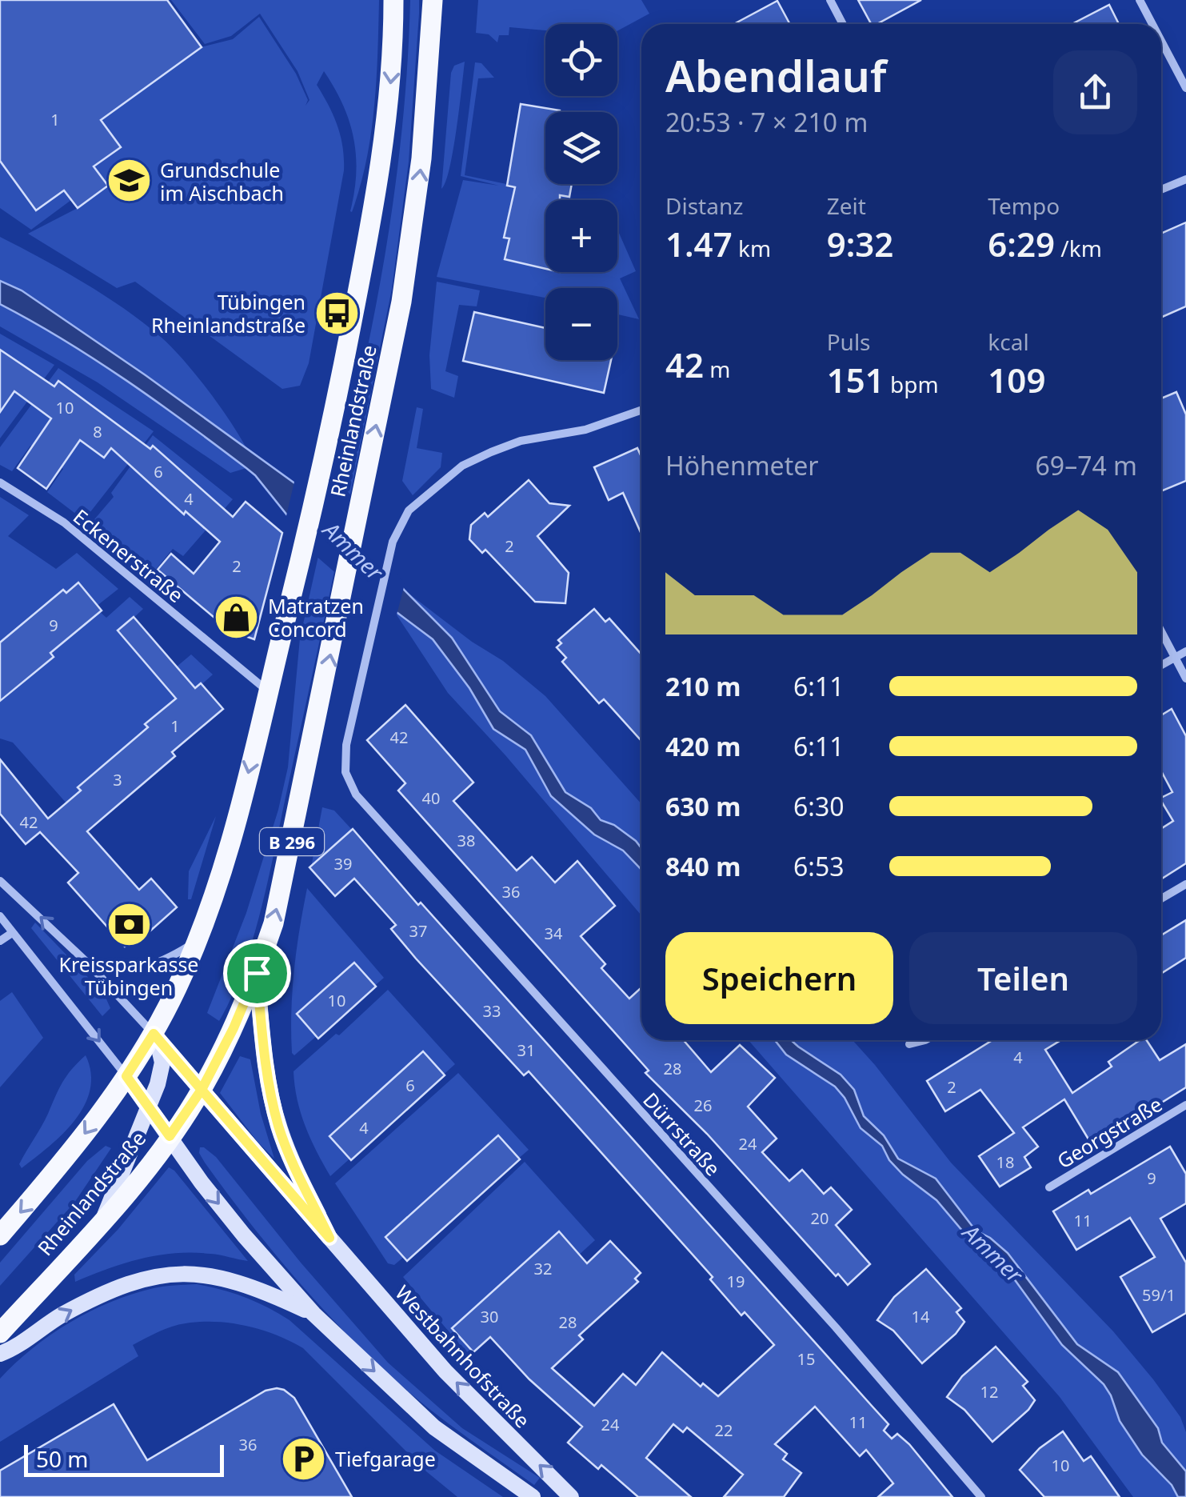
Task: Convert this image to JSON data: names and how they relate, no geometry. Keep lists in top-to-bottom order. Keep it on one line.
{"streets":{"main road":["Rheinlandstraße","B 296","Westbahnhofstraße"],"street":["Eckenerstraße","Georgstraße","Dürrstraße"]},"crossings":[["Rheinlandstraße","Eckenerstraße"],["Rheinlandstraße","B 296"],["B 296","Westbahnhofstraße"]],"water":["Ammer"],"places":{"school or university":["Grundschule im Aischbach"],"bus stop":["Tübingen Rheinlandstraße"],"shop":["Matratzen Concord"],"bank":["Kreissparkasse Tübingen"],"parking":["Tiefgarage"]},"house_numbers":["1","10","8","6","4","2","2","9","1","42","3","40","42","38","39","36","37","34","10","33","31","4","28","6","2","26","4","24","18","9","20","11","32","19","59/1","30","14","28","15","12","11","24","22","36","10"],"scale_bar":"50 m","page":{"map_buttons":["+","−"],"heading":["Abendlauf","20:53 · 7 × 210 m"],"stats":[["Distanz","1.47 km"],["Zeit","9:32"],["Tempo","6:29 /km"],["42 m"],["Puls","151 bpm"],["kcal","109"]],"chart":["Höhenmeter","69–74 m"],"list":[{"name":"210 m","note":"6:11"},{"name":"420 m","note":"6:11"},{"name":"630 m","note":"6:30"},{"name":"840 m","note":"6:53"}],"buttons":["Speichern","Teilen"],"scale":"50 m"}}
